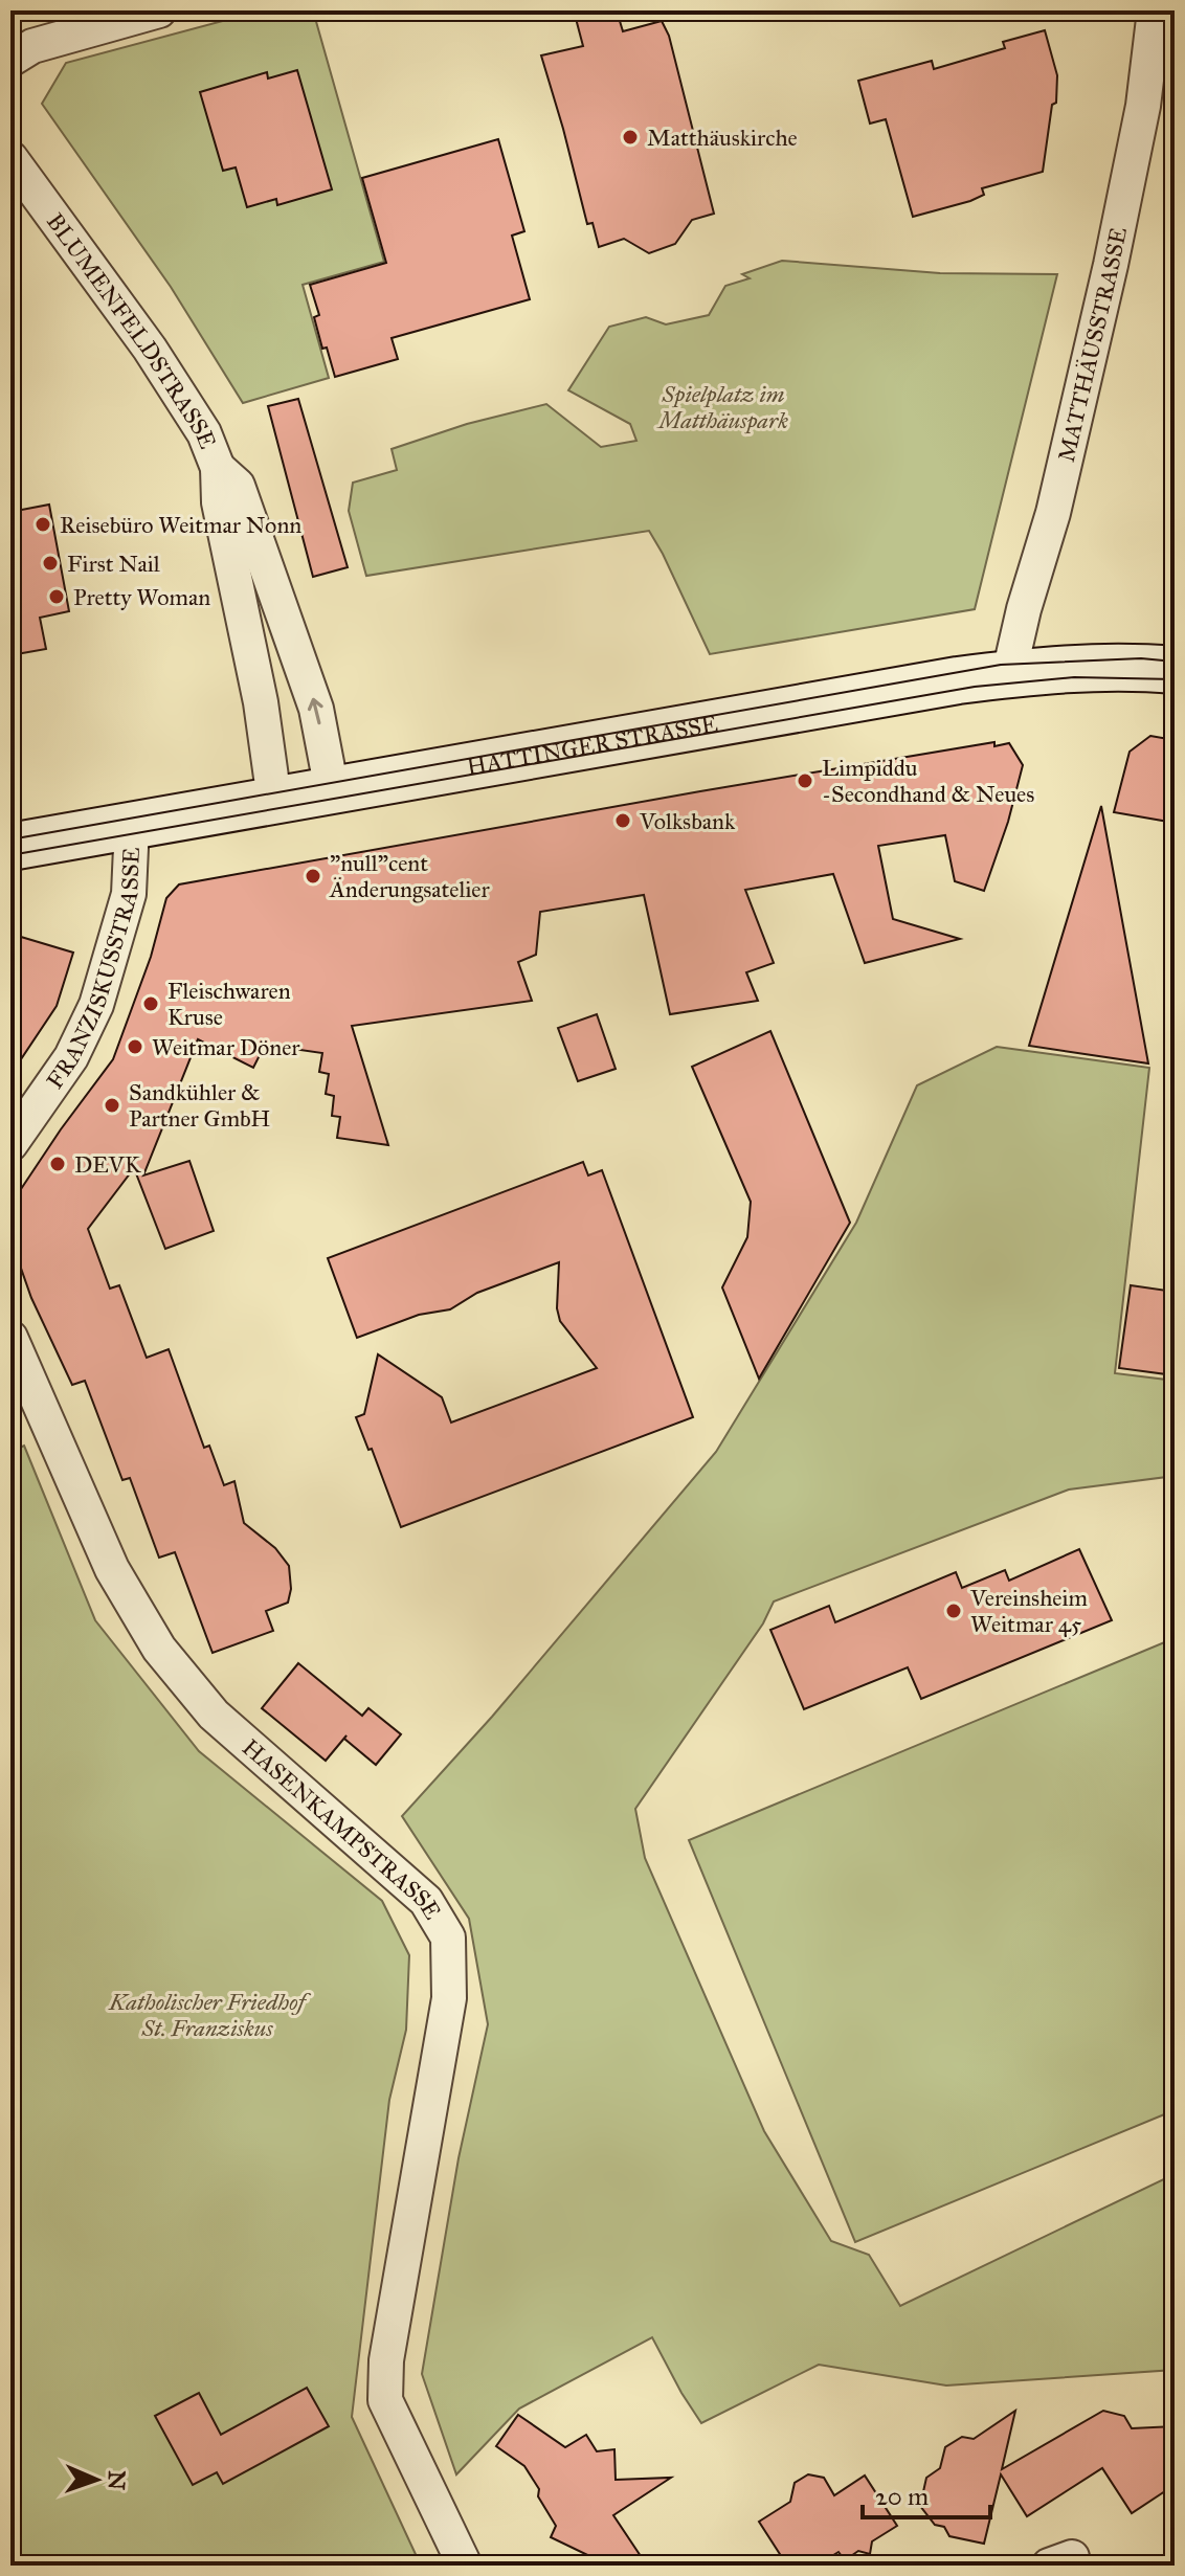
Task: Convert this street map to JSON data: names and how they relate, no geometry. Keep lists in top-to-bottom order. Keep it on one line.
{"streets":{"main road":["HATTINGER STRASSE"],"street":["BLUMENFELDSTRASSE","MATTHÄUSSTRASSE","FRANZISKUSSTRASSE","HASENKAMPSTRASSE"]},"crossings":[["BLUMENFELDSTRASSE","HATTINGER STRASSE"],["MATTHÄUSSTRASSE","HATTINGER STRASSE"],["HATTINGER STRASSE","FRANZISKUSSTRASSE"]],"parks":["Spielplatz im Matthäuspark","Katholischer Friedhof St. Franziskus"],"places":["Matthäuskirche","Reisebüro Weitmar Nonn","First Nail","Pretty Woman","Limpiddu -Secondhand & Neues","Volksbank","\"null\"cent Änderungsatelier","Fleischwaren Kruse","Weitmar Döner","Sandkühler & Partner GmbH","DEVK","Vereinsheim Weitmar 45"],"scale_bar":"20 m","north":"right"}
